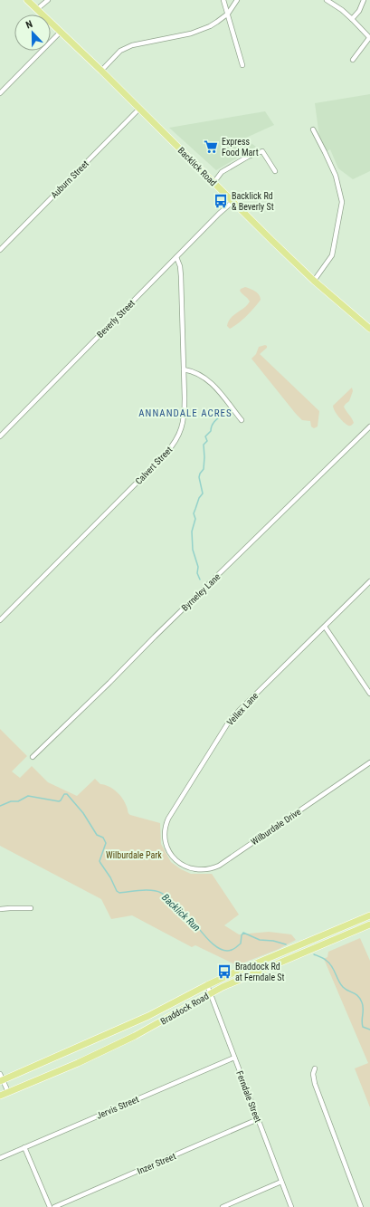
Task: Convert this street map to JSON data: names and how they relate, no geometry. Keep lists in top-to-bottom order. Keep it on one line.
{"streets":{"main road":["Backlick Road","Braddock Road"],"street":["Auburn Street","Beverly Street","Calvert Street","Byrneley Lane","Vellex Lane","Wilburdale Drive","Ferndale Street","Jervis Street","Inzer Street"]},"crossings":[["Backlick Road","Auburn Street"],["Backlick Road","Beverly Street"],["Beverly Street","Calvert Street"],["Vellex Lane","Wilburdale Drive"],["Braddock Road","Ferndale Street"],["Ferndale Street","Jervis Street"],["Ferndale Street","Inzer Street"]],"districts":["ANNANDALE ACRES"],"water":["Backlick Run"],"parks":["Wilburdale Park"],"places":{"supermarket":["Express Food Mart"],"bus stop":["Backlick Rd & Beverly St","Braddock Rd at Ferndale St"]},"north":"top"}
